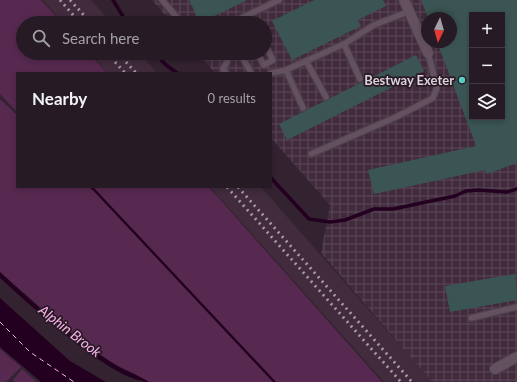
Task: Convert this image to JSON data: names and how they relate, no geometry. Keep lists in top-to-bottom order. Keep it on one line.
{"water":["Alphin Brook"],"places":["Bestway Exeter"],"north":"bottom","page":{"map_buttons":["+","−"],"search":"Search here","heading":["Nearby","0 results"]}}
